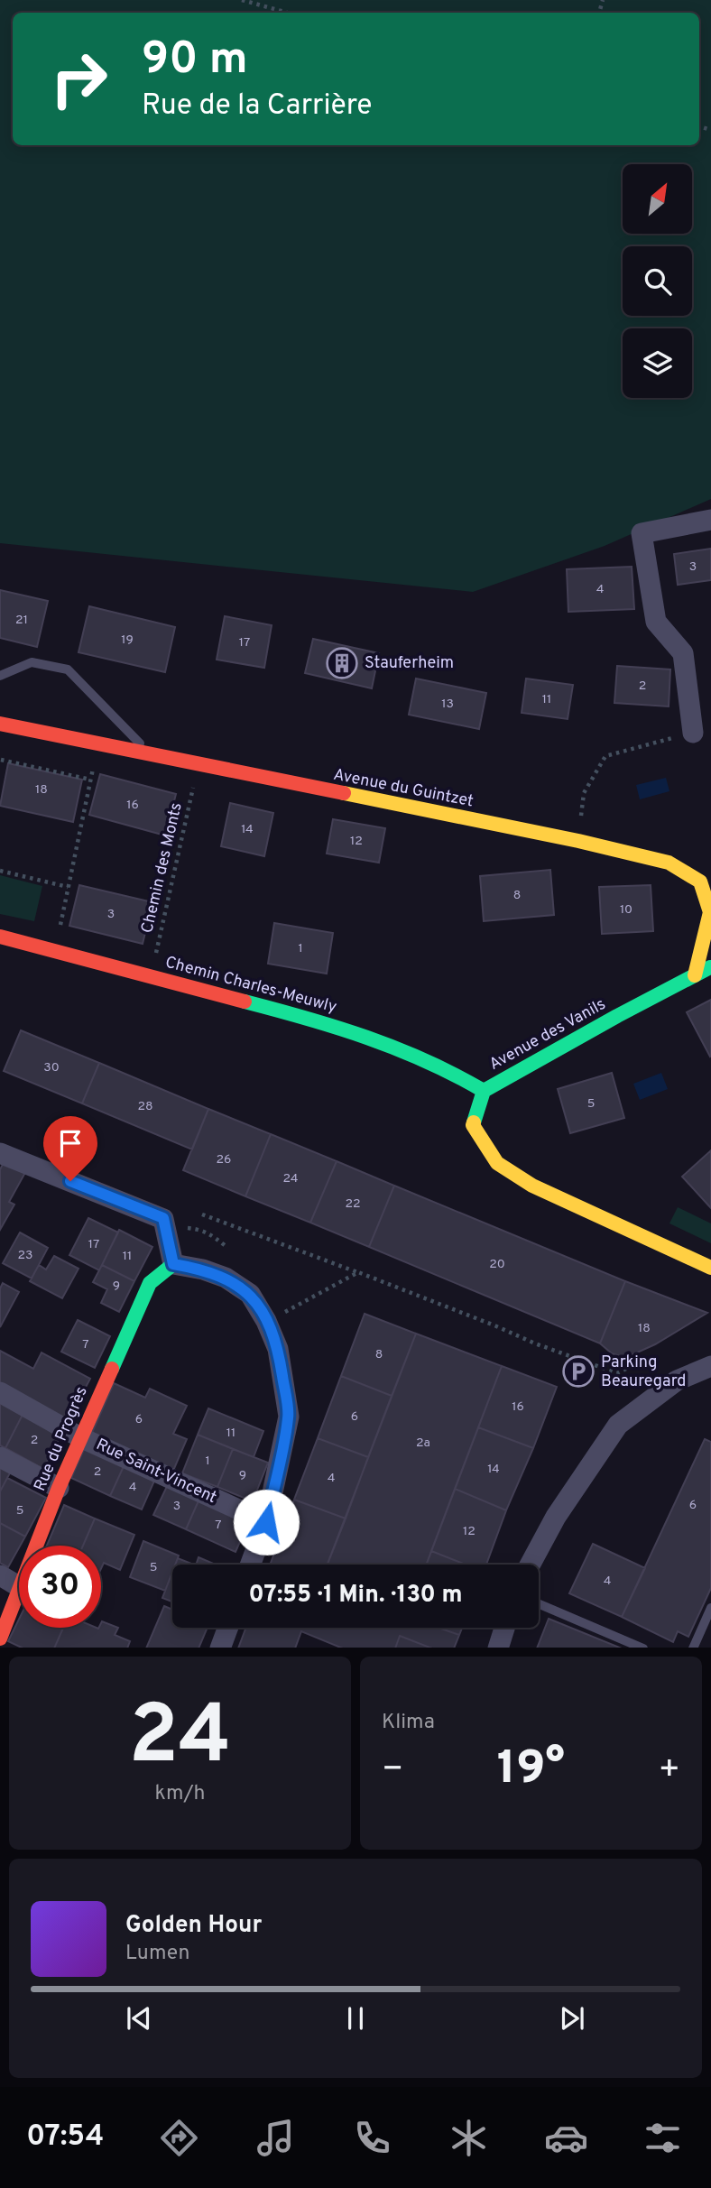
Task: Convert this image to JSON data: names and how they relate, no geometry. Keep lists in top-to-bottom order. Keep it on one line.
{"streets":{"street":["Avenue du Guintzet","Chemin Charles-Meuwly","Avenue des Vanils","Rue du Progrès","Rue Saint-Vincent"],"path":["Chemin des Monts"]},"crossings":[["Avenue du Guintzet","Chemin des Monts"],["Avenue du Guintzet","Avenue des Vanils"],["Chemin des Monts","Chemin Charles-Meuwly"],["Chemin Charles-Meuwly","Avenue des Vanils"],["Rue du Progrès","Rue Saint-Vincent"]],"places":{"building":["Stauferheim"],"parking":["Parking Beauregard"]},"house_numbers":["3","4","21","19","17","2","11","13","18","16","14","12","8","10","3","1","30","5","28","26","24","22","17","23","11","20","9","18","7","8","16","6","6","11","2","2a","1","14","2","9","4","4","6","3","5","7","12","5","4"],"north":"top right","page":{"turn":["90 m","Rue de la Carrière"],"limit":"30","trip":"07:55 · 1 Min. · 130 m","tile":[["24","km/h"],"Klima"],"heat":["−","19°","+"],"song":["Golden Hour","Lumen"],"tabs":"07:54"}}
